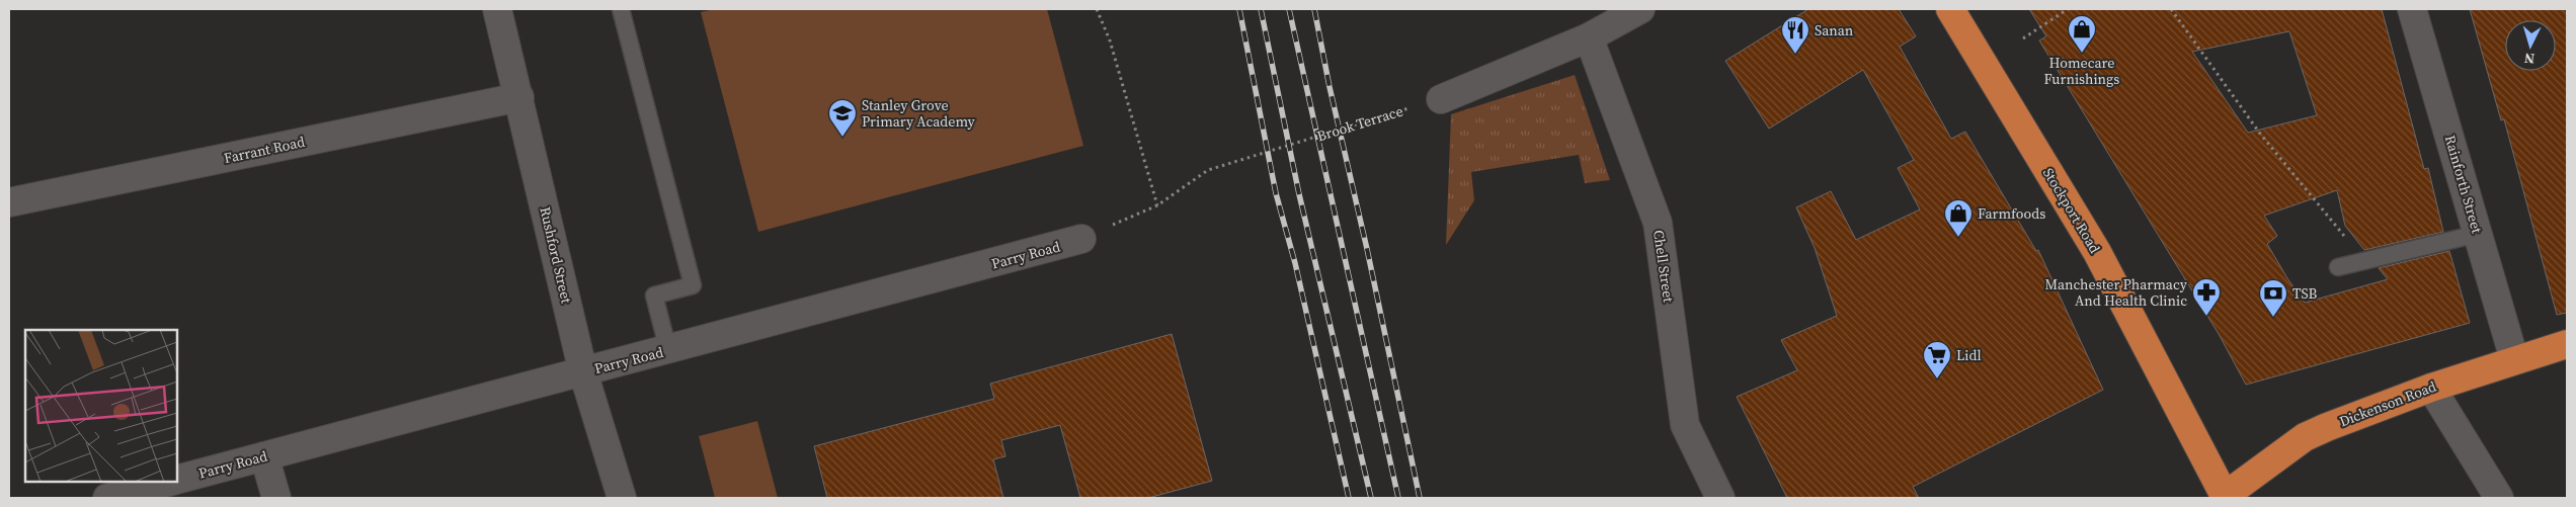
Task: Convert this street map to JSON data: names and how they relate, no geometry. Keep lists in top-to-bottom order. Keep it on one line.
{"streets":{"highway":["Stockport Road","Dickenson Road"],"street":["Farrant Road","Rainforth Street","Rushford Street","Parry Road","Chell Street"],"path":["Brook Terrace"]},"crossings":[["Brook Terrace","Parry Road"],["Farrant Road","Rushford Street"],["Rainforth Street","Dickenson Road"],["Stockport Road","Dickenson Road"],["Rushford Street","Parry Road"]],"places":{"shop":["Homecare Furnishings","Farmfoods"],"restaurant":["Sanan"],"school or university":["Stanley Grove Primary Academy"],"pharmacy":["Manchester Pharmacy And Health Clinic"],"bank":["TSB"],"supermarket":["Lidl"]},"north":"bottom"}
